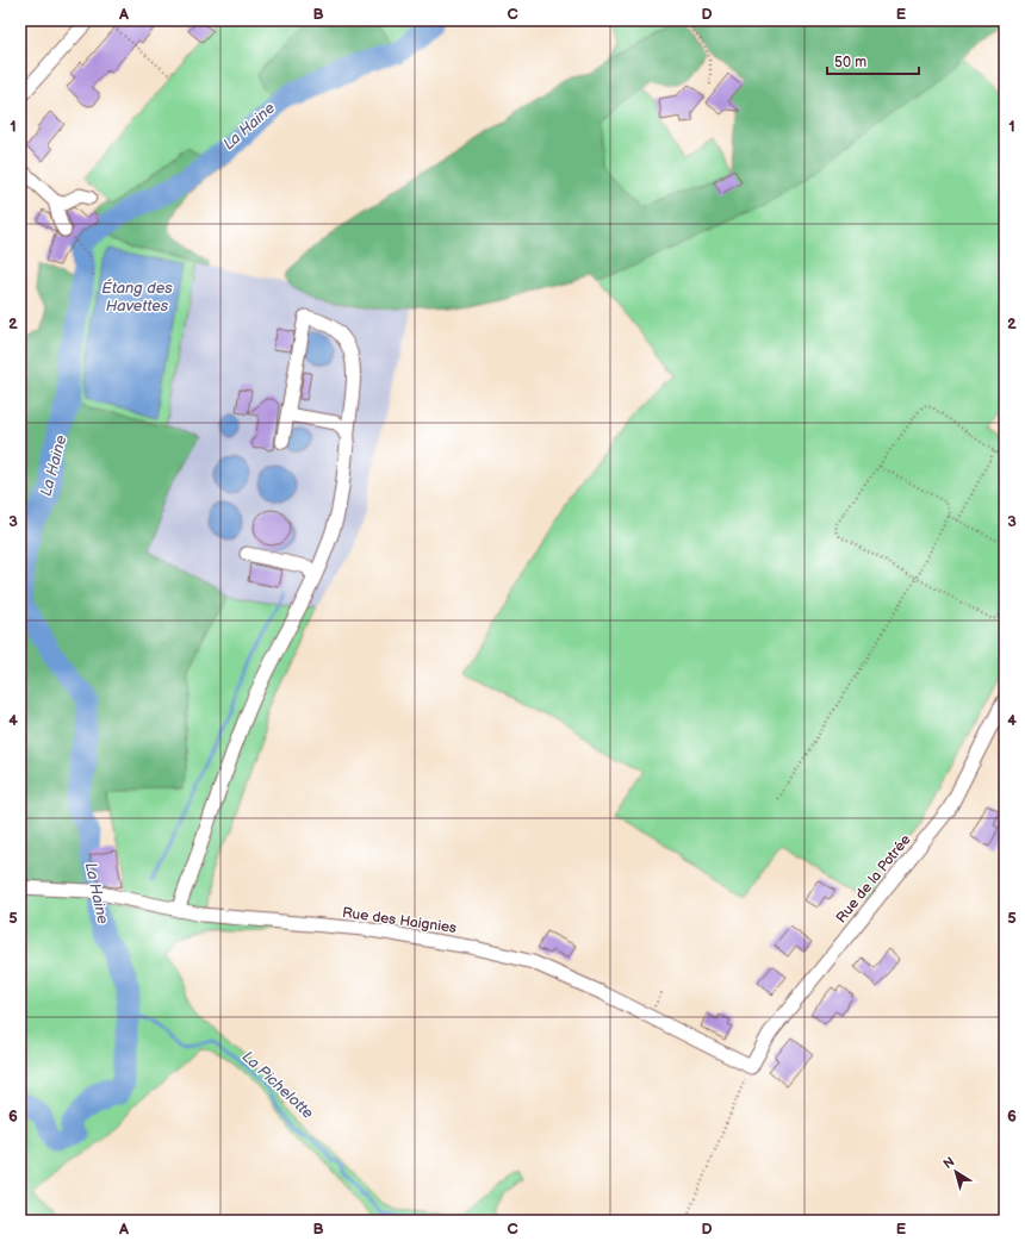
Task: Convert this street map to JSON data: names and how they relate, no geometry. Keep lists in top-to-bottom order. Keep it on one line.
{"streets":{"street":["Rue de la Potrée","Rue des Haignies"]},"crossings":[["Rue de la Potrée","Rue des Haignies"]],"water":["La Haine","Étang des Havettes","La Pichelotte"],"scale_bar":"50 m","north":"top left","grid":{"columns":["A","B","C","D","E"],"rows":["1","2","3","4","5","6"]}}
